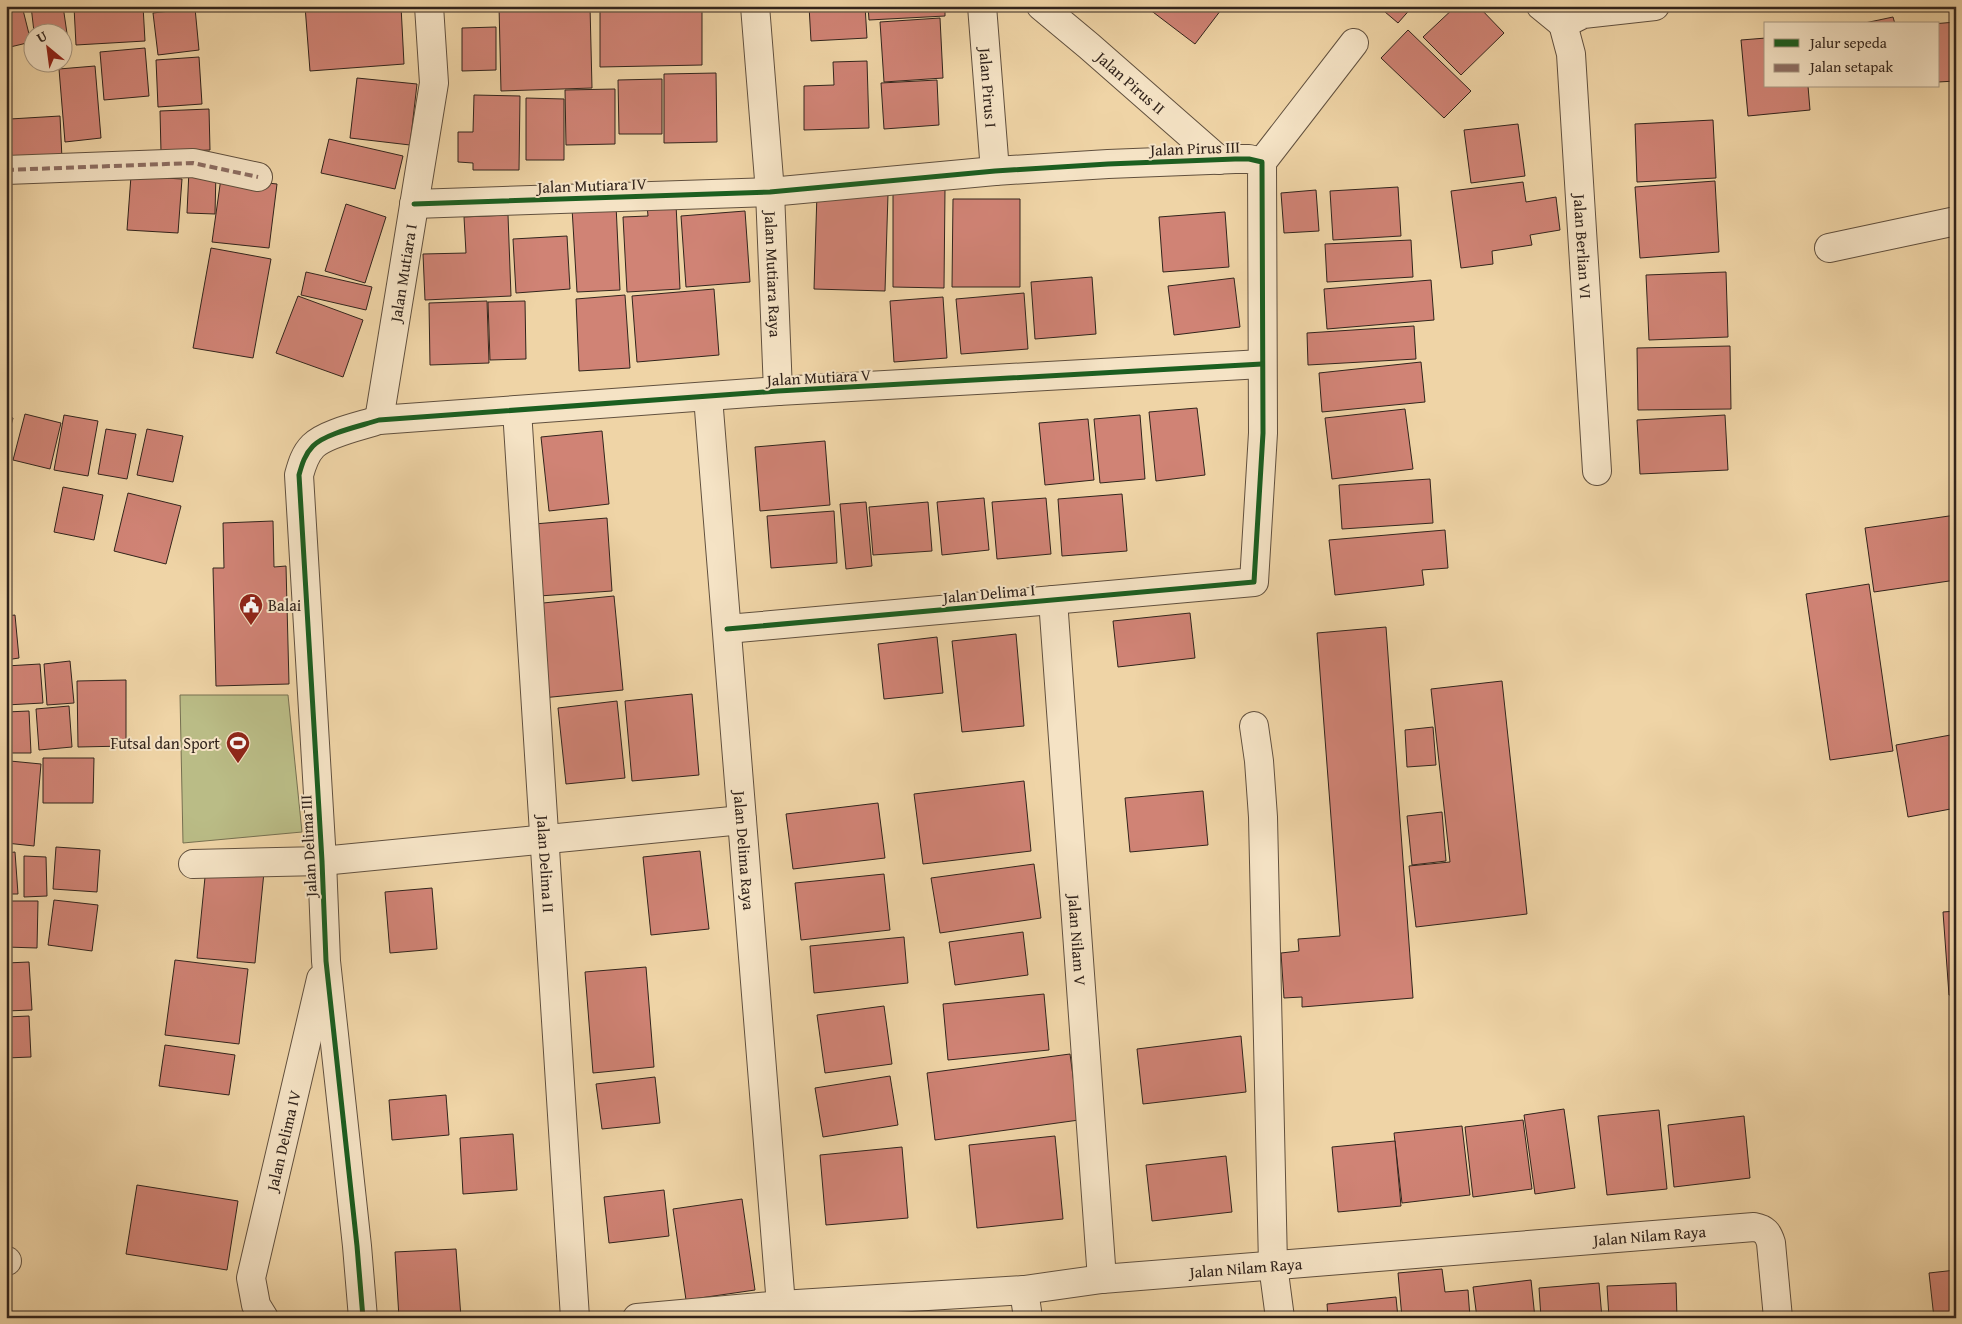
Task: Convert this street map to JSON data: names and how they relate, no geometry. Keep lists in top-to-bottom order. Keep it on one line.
{"streets":{"street":["Jalan Pirus II","Jalan Pirus I","Jalan Pirus III","Jalan Mutiara IV","Jalan Berlian VI","Jalan Mutiara I","Jalan Mutiara Raya","Jalan Mutiara V","Jalan Delima I","Jalan Delima III","Jalan Delima Raya","Jalan Delima II","Jalan Nilam V","Jalan Delima IV","Jalan Nilam Raya"]},"crossings":[["Jalan Pirus II","Jalan Pirus III"],["Jalan Pirus I","Jalan Pirus III"],["Jalan Pirus III","Jalan Mutiara IV"],["Jalan Pirus III","Jalan Mutiara Raya"],["Jalan Pirus III","Jalan Mutiara V"],["Jalan Pirus III","Jalan Delima I"],["Jalan Mutiara IV","Jalan Mutiara I"],["Jalan Mutiara IV","Jalan Mutiara Raya"],["Jalan Mutiara I","Jalan Mutiara V"],["Jalan Mutiara I","Jalan Delima III"],["Jalan Mutiara Raya","Jalan Mutiara V"],["Jalan Mutiara V","Jalan Delima III"],["Jalan Mutiara V","Jalan Delima Raya"],["Jalan Mutiara V","Jalan Delima II"],["Jalan Delima I","Jalan Delima Raya"],["Jalan Delima I","Jalan Nilam V"],["Jalan Delima III","Jalan Delima IV"],["Jalan Delima Raya","Jalan Nilam Raya"],["Jalan Nilam V","Jalan Nilam Raya"]],"places":{"public building":["Balai"],"sports":["Futsal dan Sport"]},"legend":["Jalur sepeda","Jalan setapak"],"north":"top left"}
